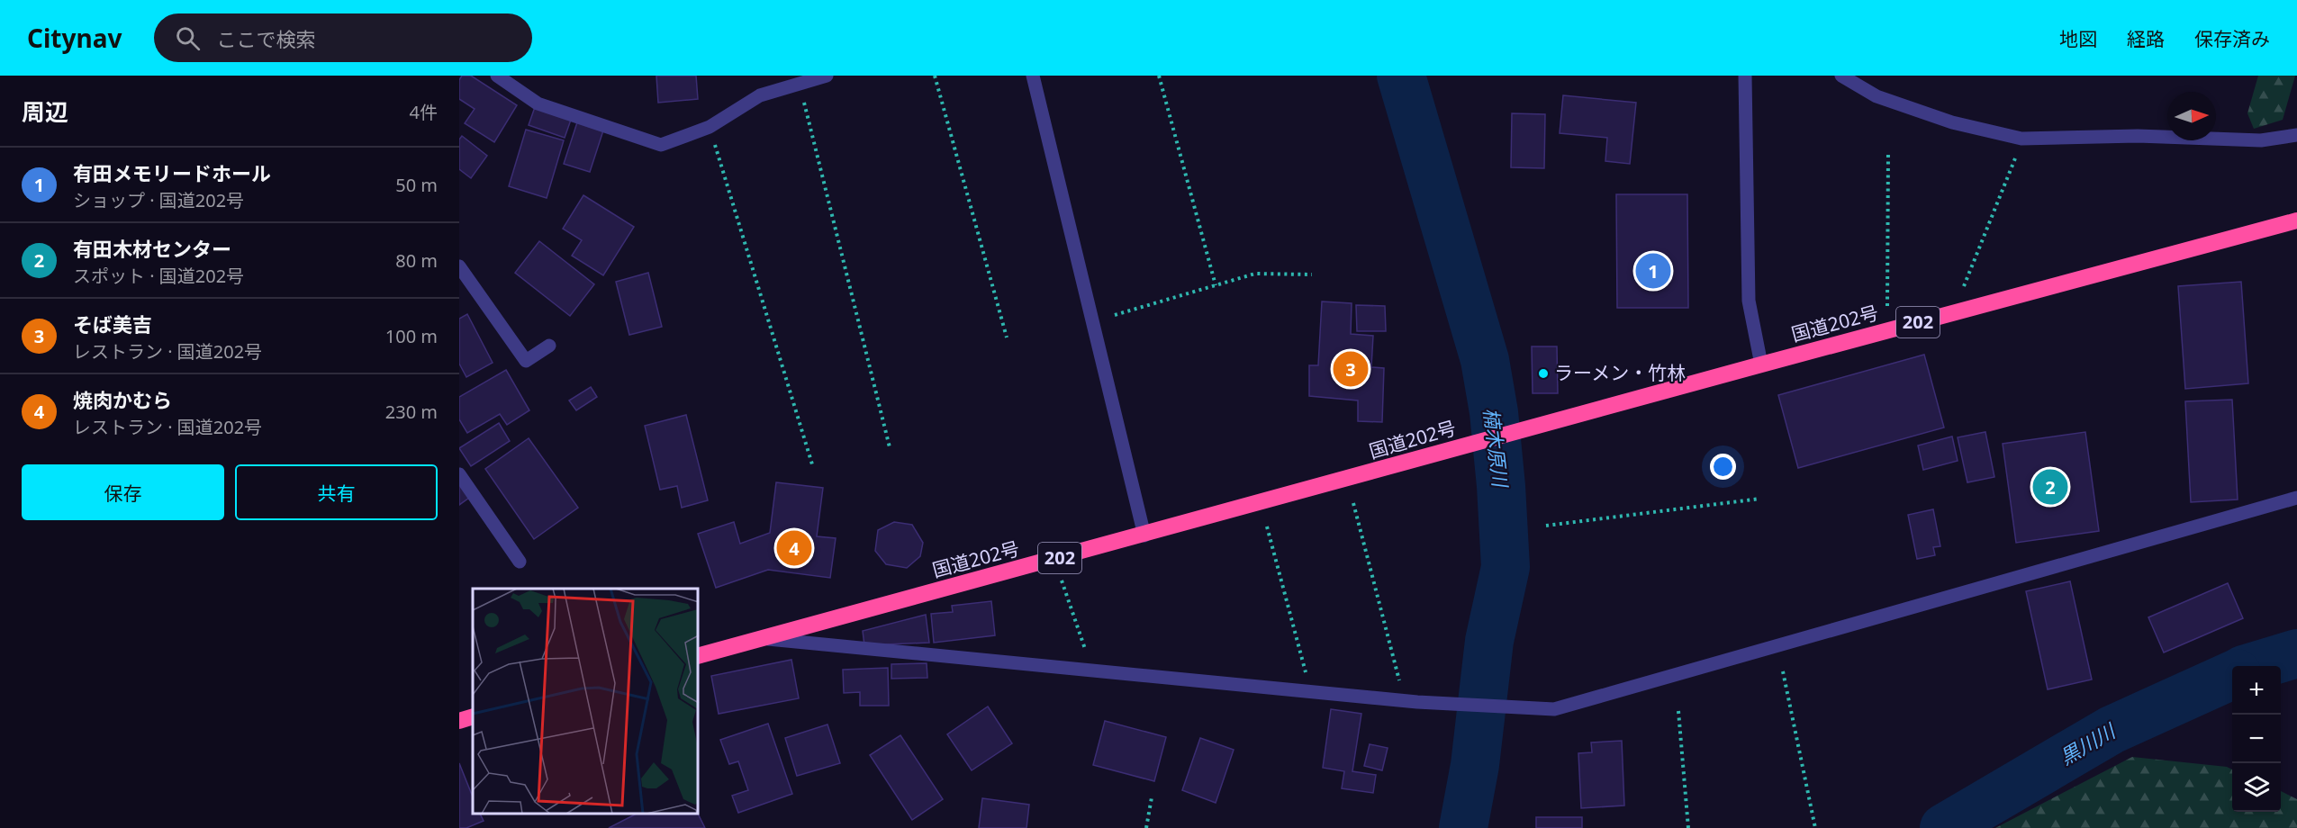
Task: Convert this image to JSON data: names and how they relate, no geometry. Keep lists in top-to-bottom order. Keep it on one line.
{"streets":{"highway":["202","国道202号"]},"water":["楠木原川","黒川川"],"places":["ラーメン・竹林"],"north":"right","page":{"header":"Citynav","search":"ここで検索","nav":["地図","経路","保存済み"],"heading":["周辺","4件"],"list":[{"mark":"1","name":"有田メモリードホール","note":"ショップ · 国道202号","value":"50 m"},{"mark":"2","name":"有田木材センター","note":"スポット · 国道202号","value":"80 m"},{"mark":"3","name":"そば美吉","note":"レストラン · 国道202号","value":"100 m"},{"mark":"4","name":"焼肉かむら","note":"レストラン · 国道202号","value":"230 m"}],"pins":["1","3","2","4"],"buttons":["保存","共有"],"map_buttons":["+","−"]}}
